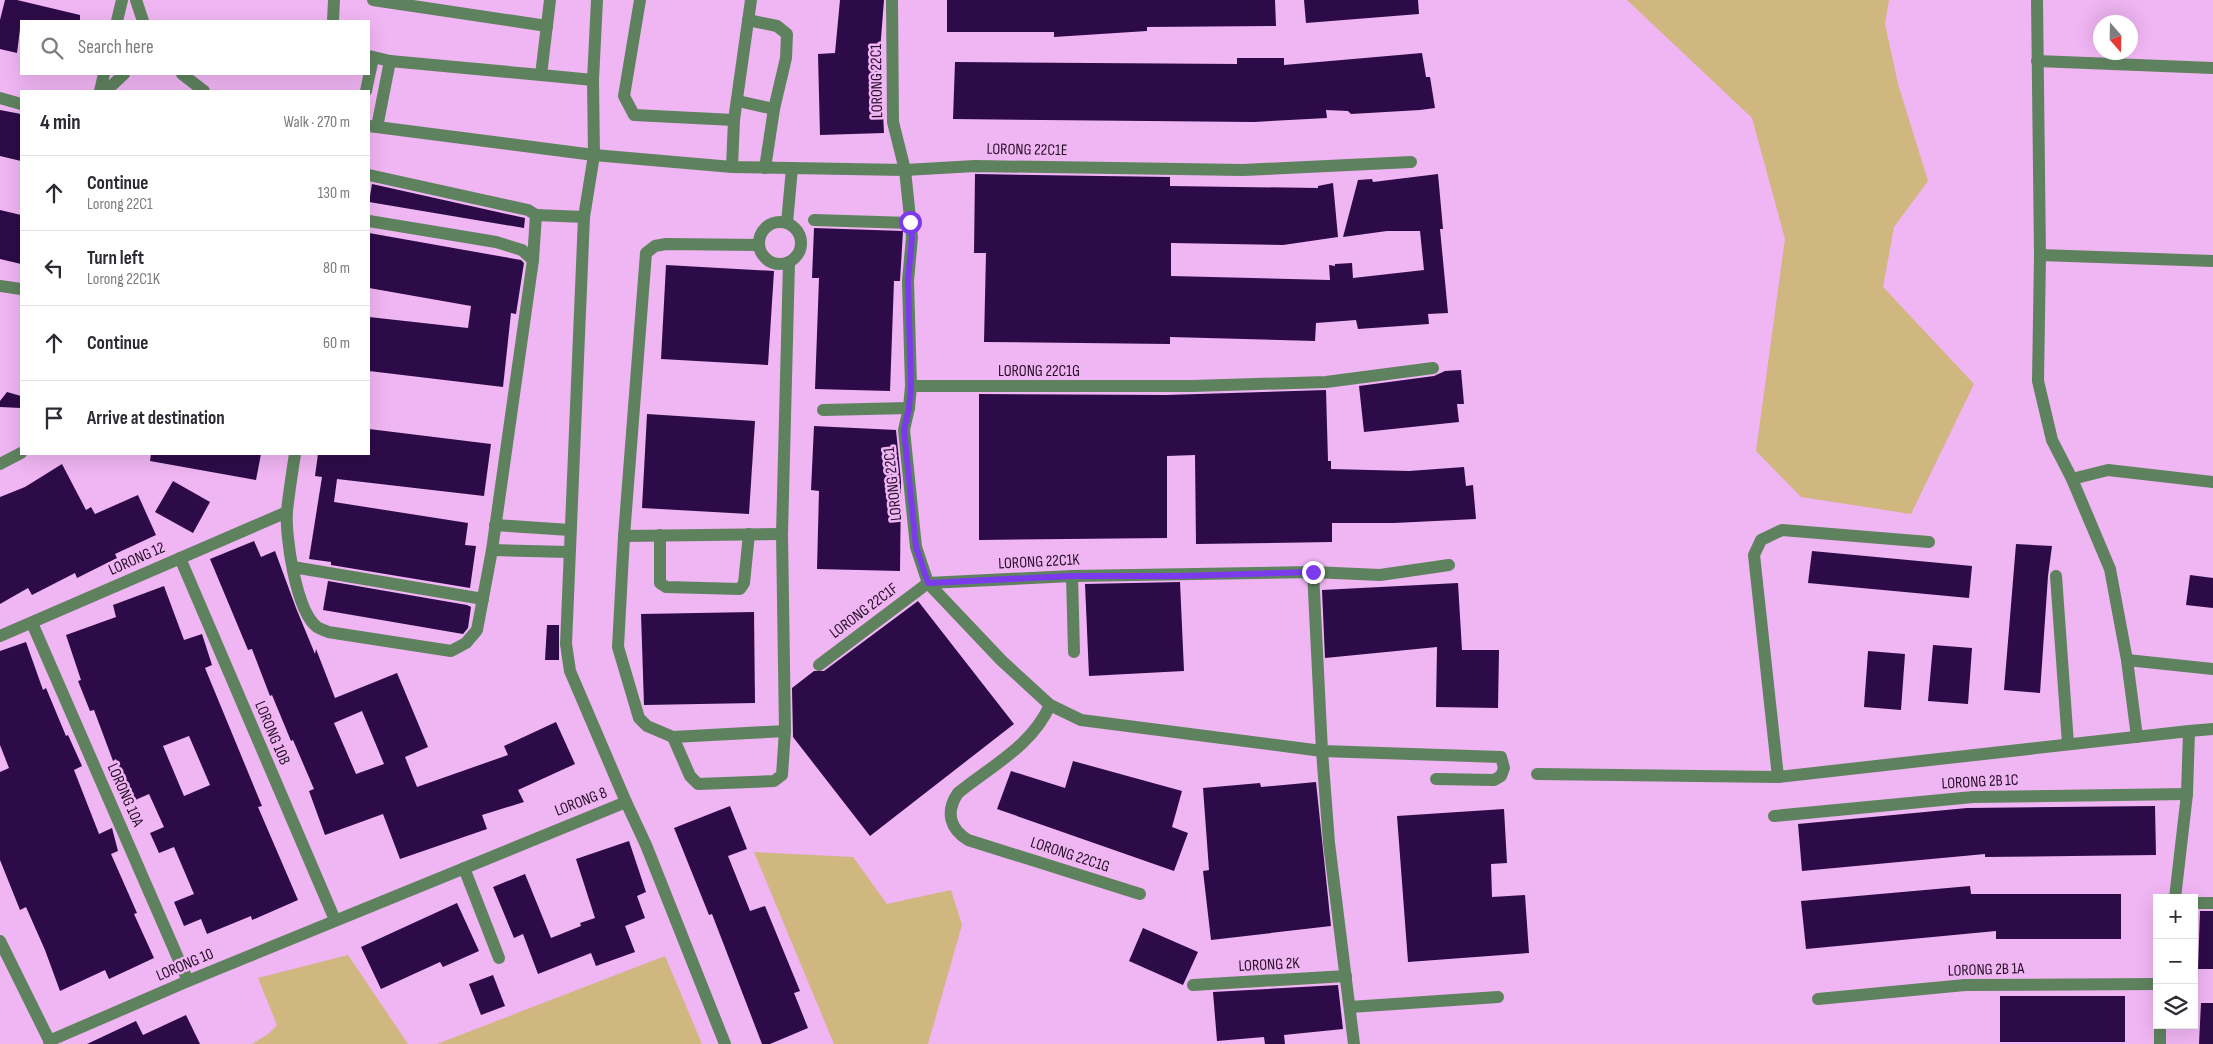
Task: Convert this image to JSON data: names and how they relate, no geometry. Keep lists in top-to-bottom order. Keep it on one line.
{"streets":{"street":["LORONG 22C1","LORONG 22C1E","LORONG 22C1G","LORONG 12","LORONG 22C1K","LORONG 22C1F","LORONG 10B","LORONG 2B 1C","LORONG 10A","LORONG 8","LORONG 10","LORONG 2K","LORONG 2B 1A"]},"crossings":[["LORONG 22C1","LORONG 22C1E"],["LORONG 22C1","LORONG 22C1G"],["LORONG 22C1","LORONG 22C1K"],["LORONG 22C1","LORONG 22C1F"],["LORONG 12","LORONG 10B"],["LORONG 12","LORONG 10A"],["LORONG 22C1K","LORONG 22C1F"],["LORONG 10B","LORONG 8"],["LORONG 10B","LORONG 10"],["LORONG 10A","LORONG 10"],["LORONG 8","LORONG 10"]],"north":"bottom","page":{"search":"Search here","heading":["4 min","Walk · 270 m"],"list":[["Continue","Lorong 22C1","130 m"],["Turn left","Lorong 22C1K","80 m"],["Continue","60 m"],"Arrive at destination"],"map_buttons":["+","−"]}}
